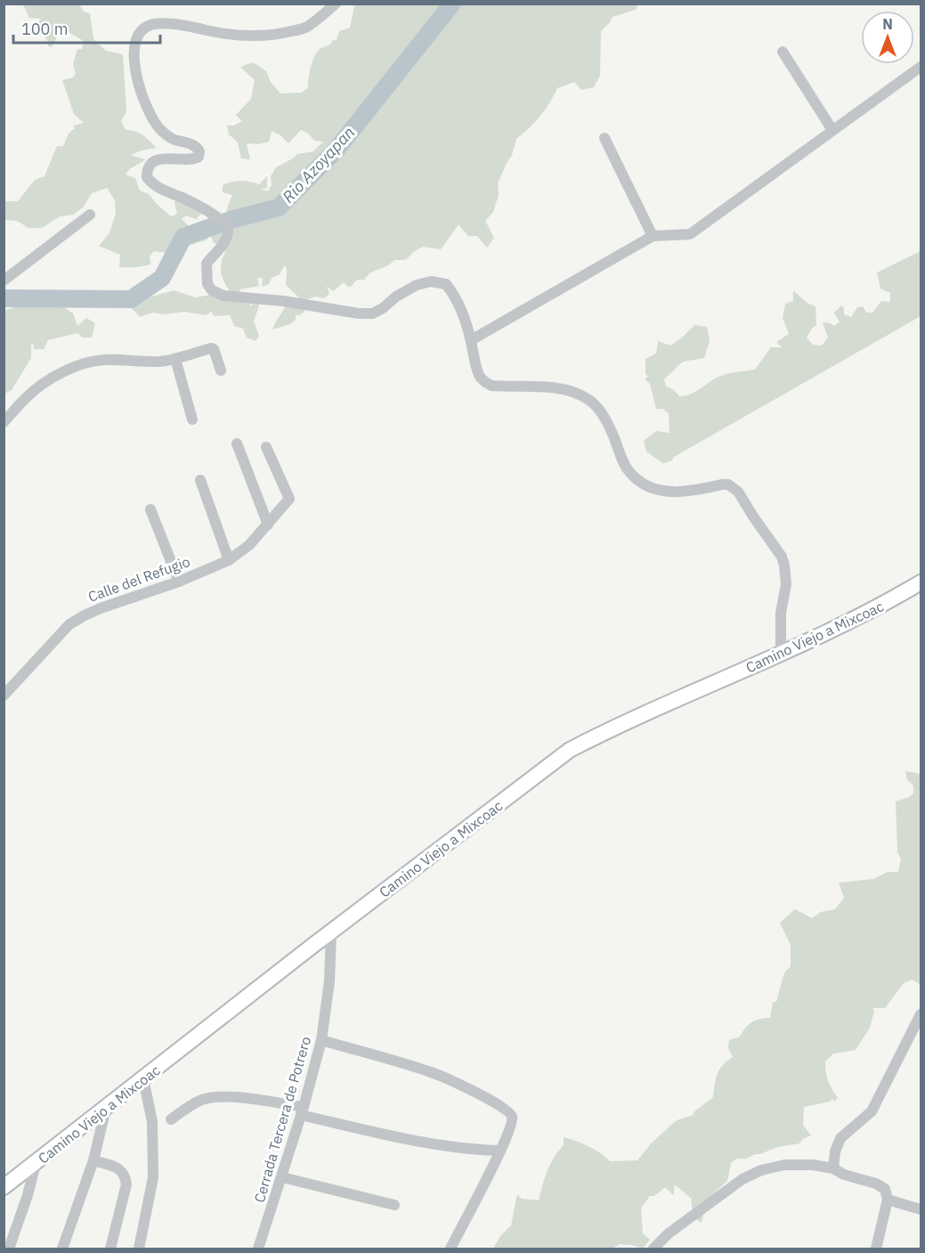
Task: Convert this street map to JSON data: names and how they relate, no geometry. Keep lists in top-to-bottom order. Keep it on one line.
{"streets":{"main road":["Camino Viejo a Mixcoac"],"street":["Calle del Refugio","Cerrada Tercera de Potrero"]},"crossings":[["Camino Viejo a Mixcoac","Cerrada Tercera de Potrero"]],"water":["Rio Azoyapan"],"scale_bar":"100 m","north":"top"}
